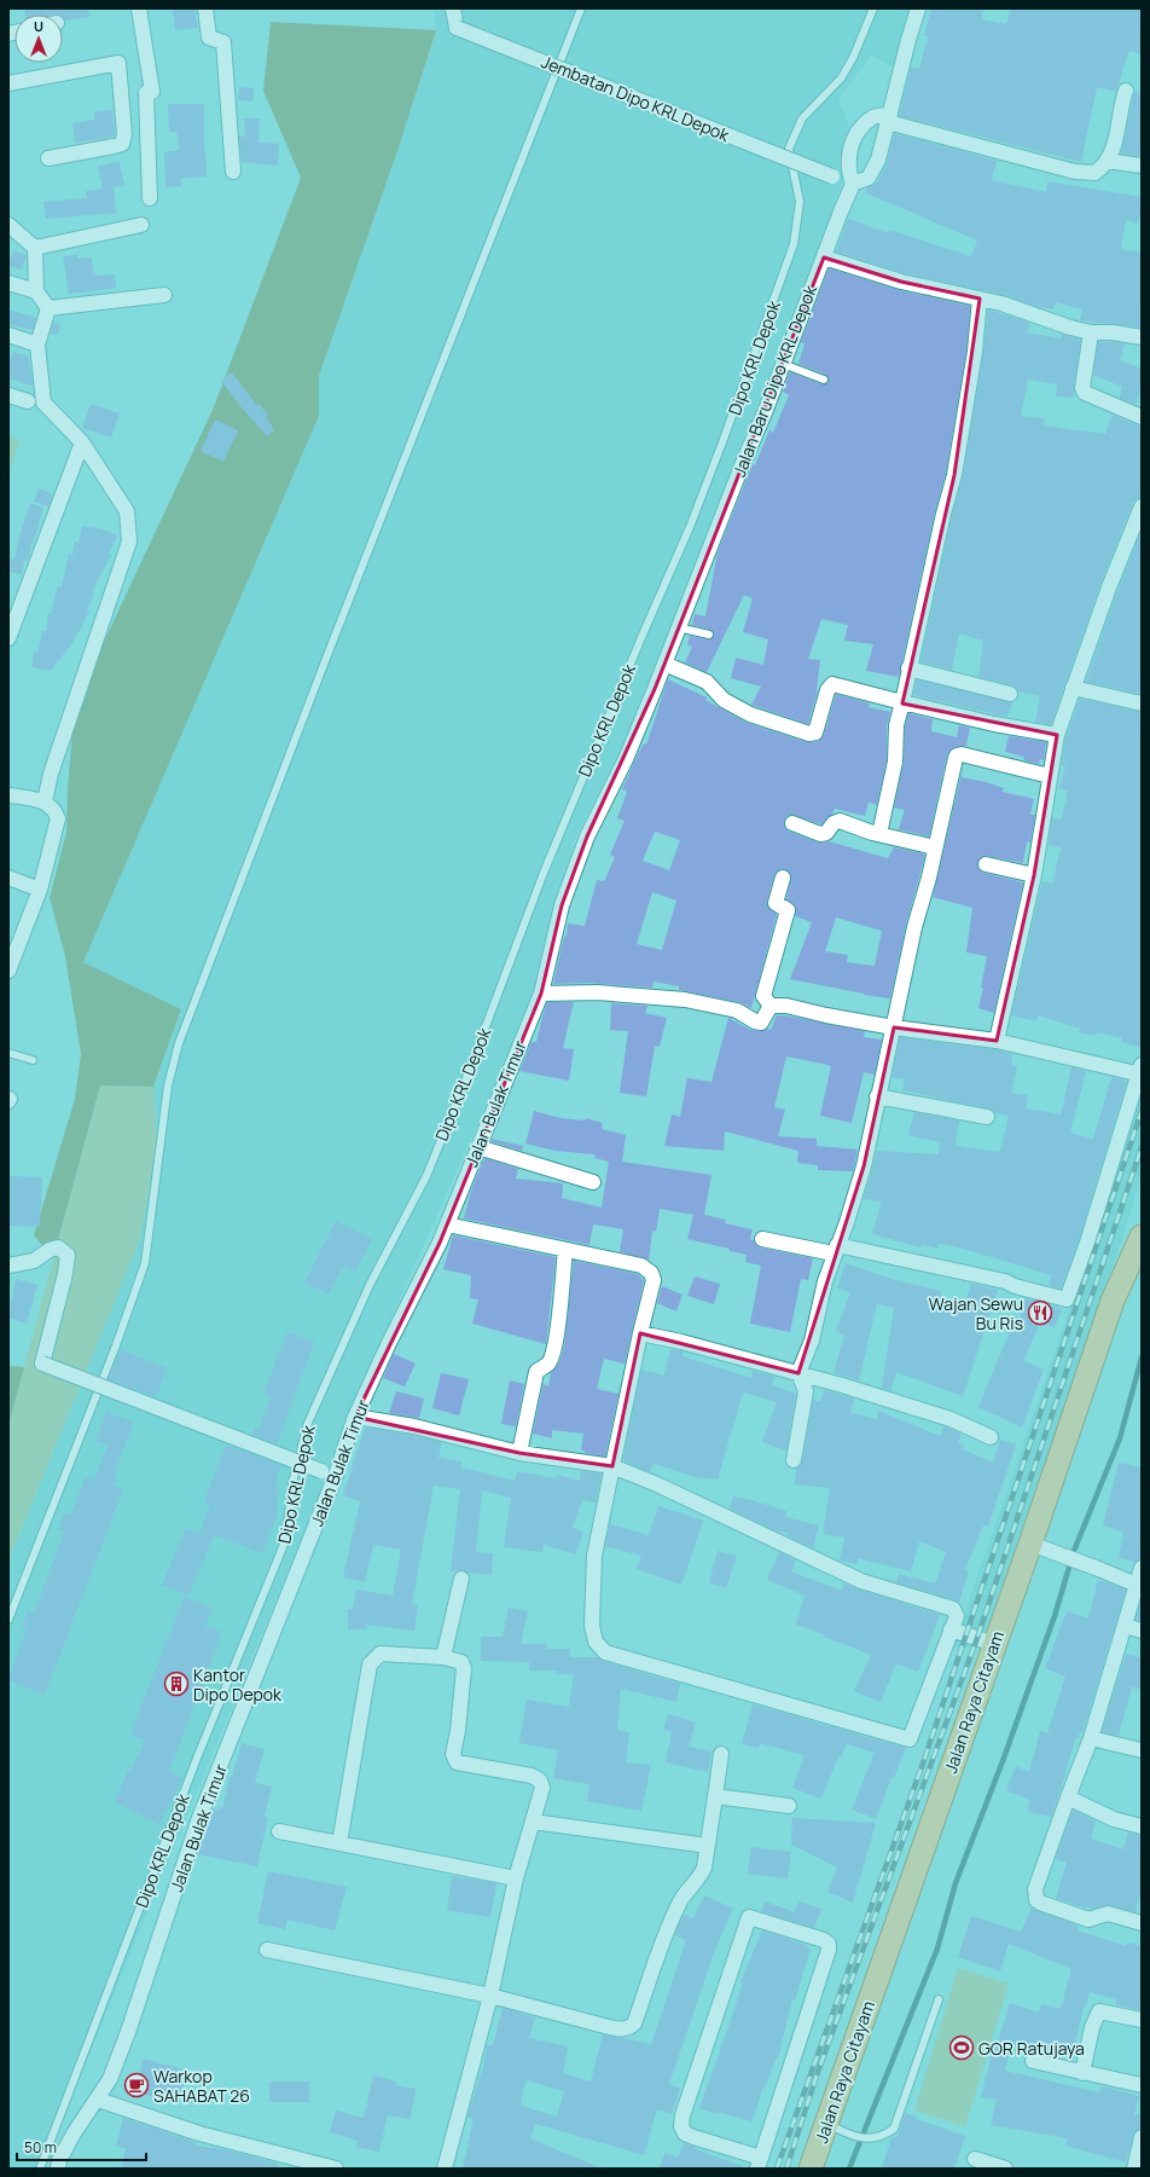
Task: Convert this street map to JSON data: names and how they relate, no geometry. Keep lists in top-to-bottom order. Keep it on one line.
{"streets":{"main road":["Jalan Raya Citayam"],"street":["Jembatan Dipo KRL Depok","Jalan Baru Dipo KRL Depok","Jalan Bulak Timur"],"lane":["Dipo KRL Depok"]},"crossings":[["Jembatan Dipo KRL Depok","Jalan Baru Dipo KRL Depok"],["Jalan Baru Dipo KRL Depok","Jalan Bulak Timur"]],"places":{"restaurant":["Wajan Sewu Bu Ris"],"building":["Kantor Dipo Depok"],"sports":["GOR Ratujaya"],"cafe":["Warkop SAHABAT 26"]},"scale_bar":"50 m","north":"top"}
